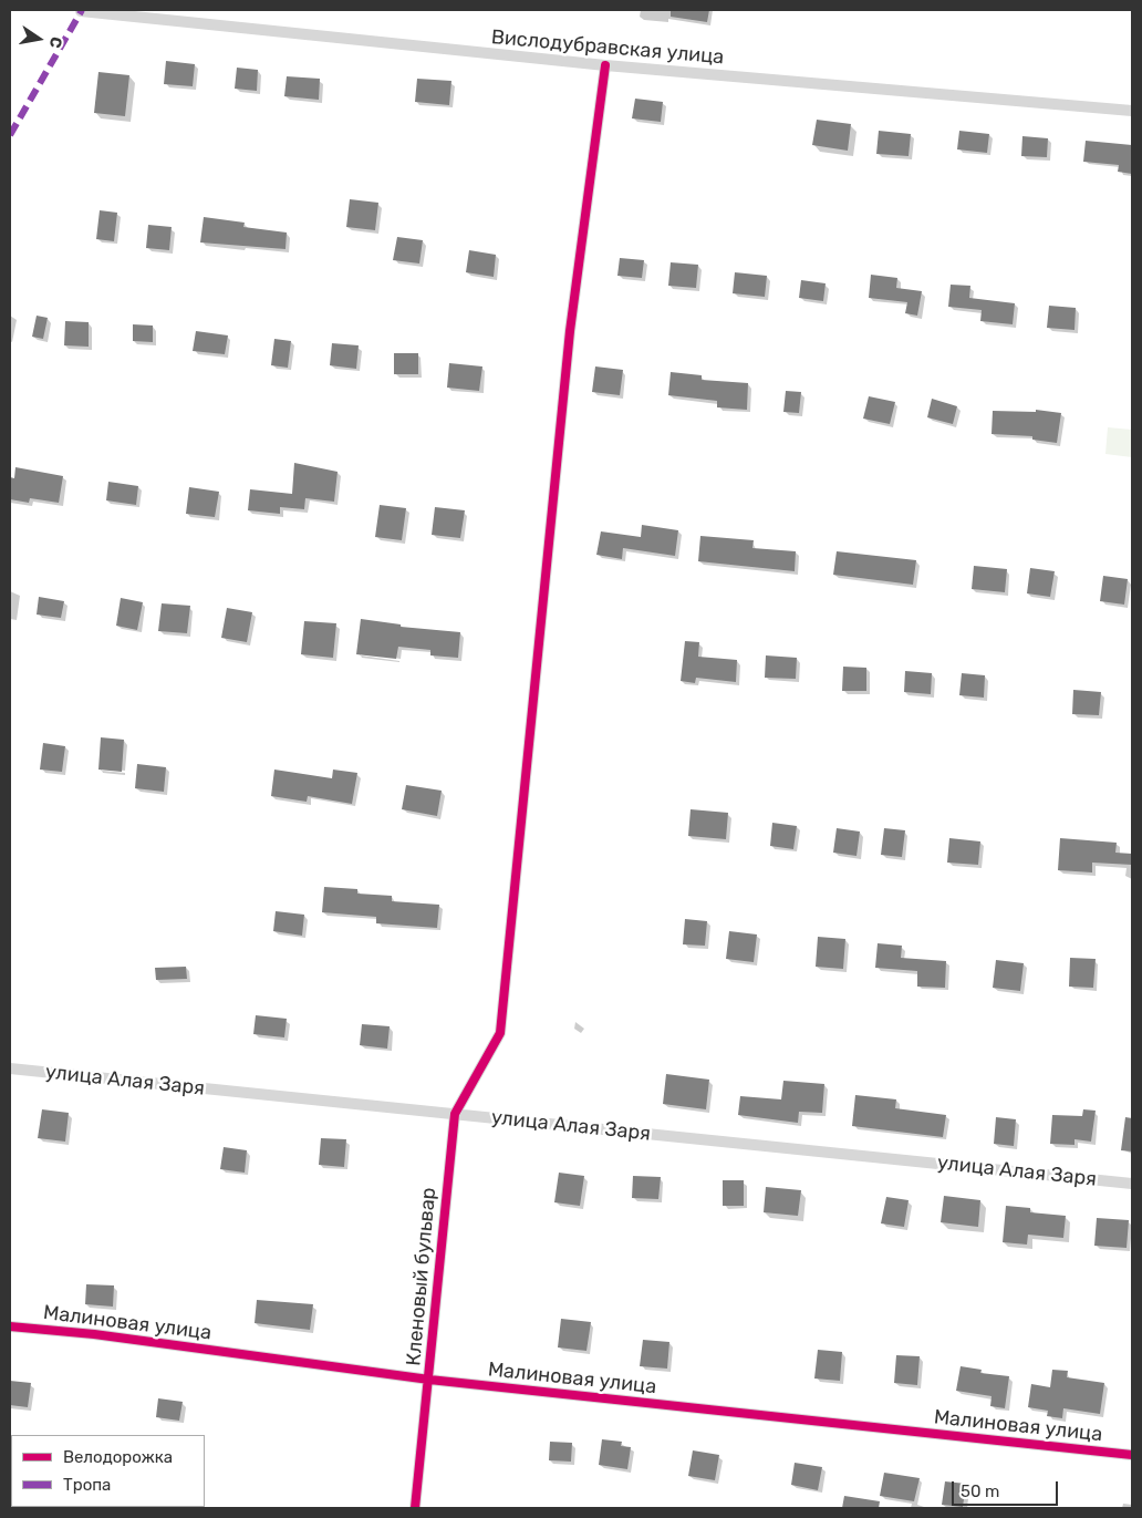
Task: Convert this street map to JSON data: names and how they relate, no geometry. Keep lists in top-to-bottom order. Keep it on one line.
{"streets":{"street":["Вислодубравская улица","улица Алая Заря","Кленовый бульвар","Малиновая улица"]},"crossings":[["улица Алая Заря","Кленовый бульвар"],["Кленовый бульвар","Малиновая улица"]],"legend":["Велодорожка","Тропа"],"scale_bar":"50 m","north":"right"}
